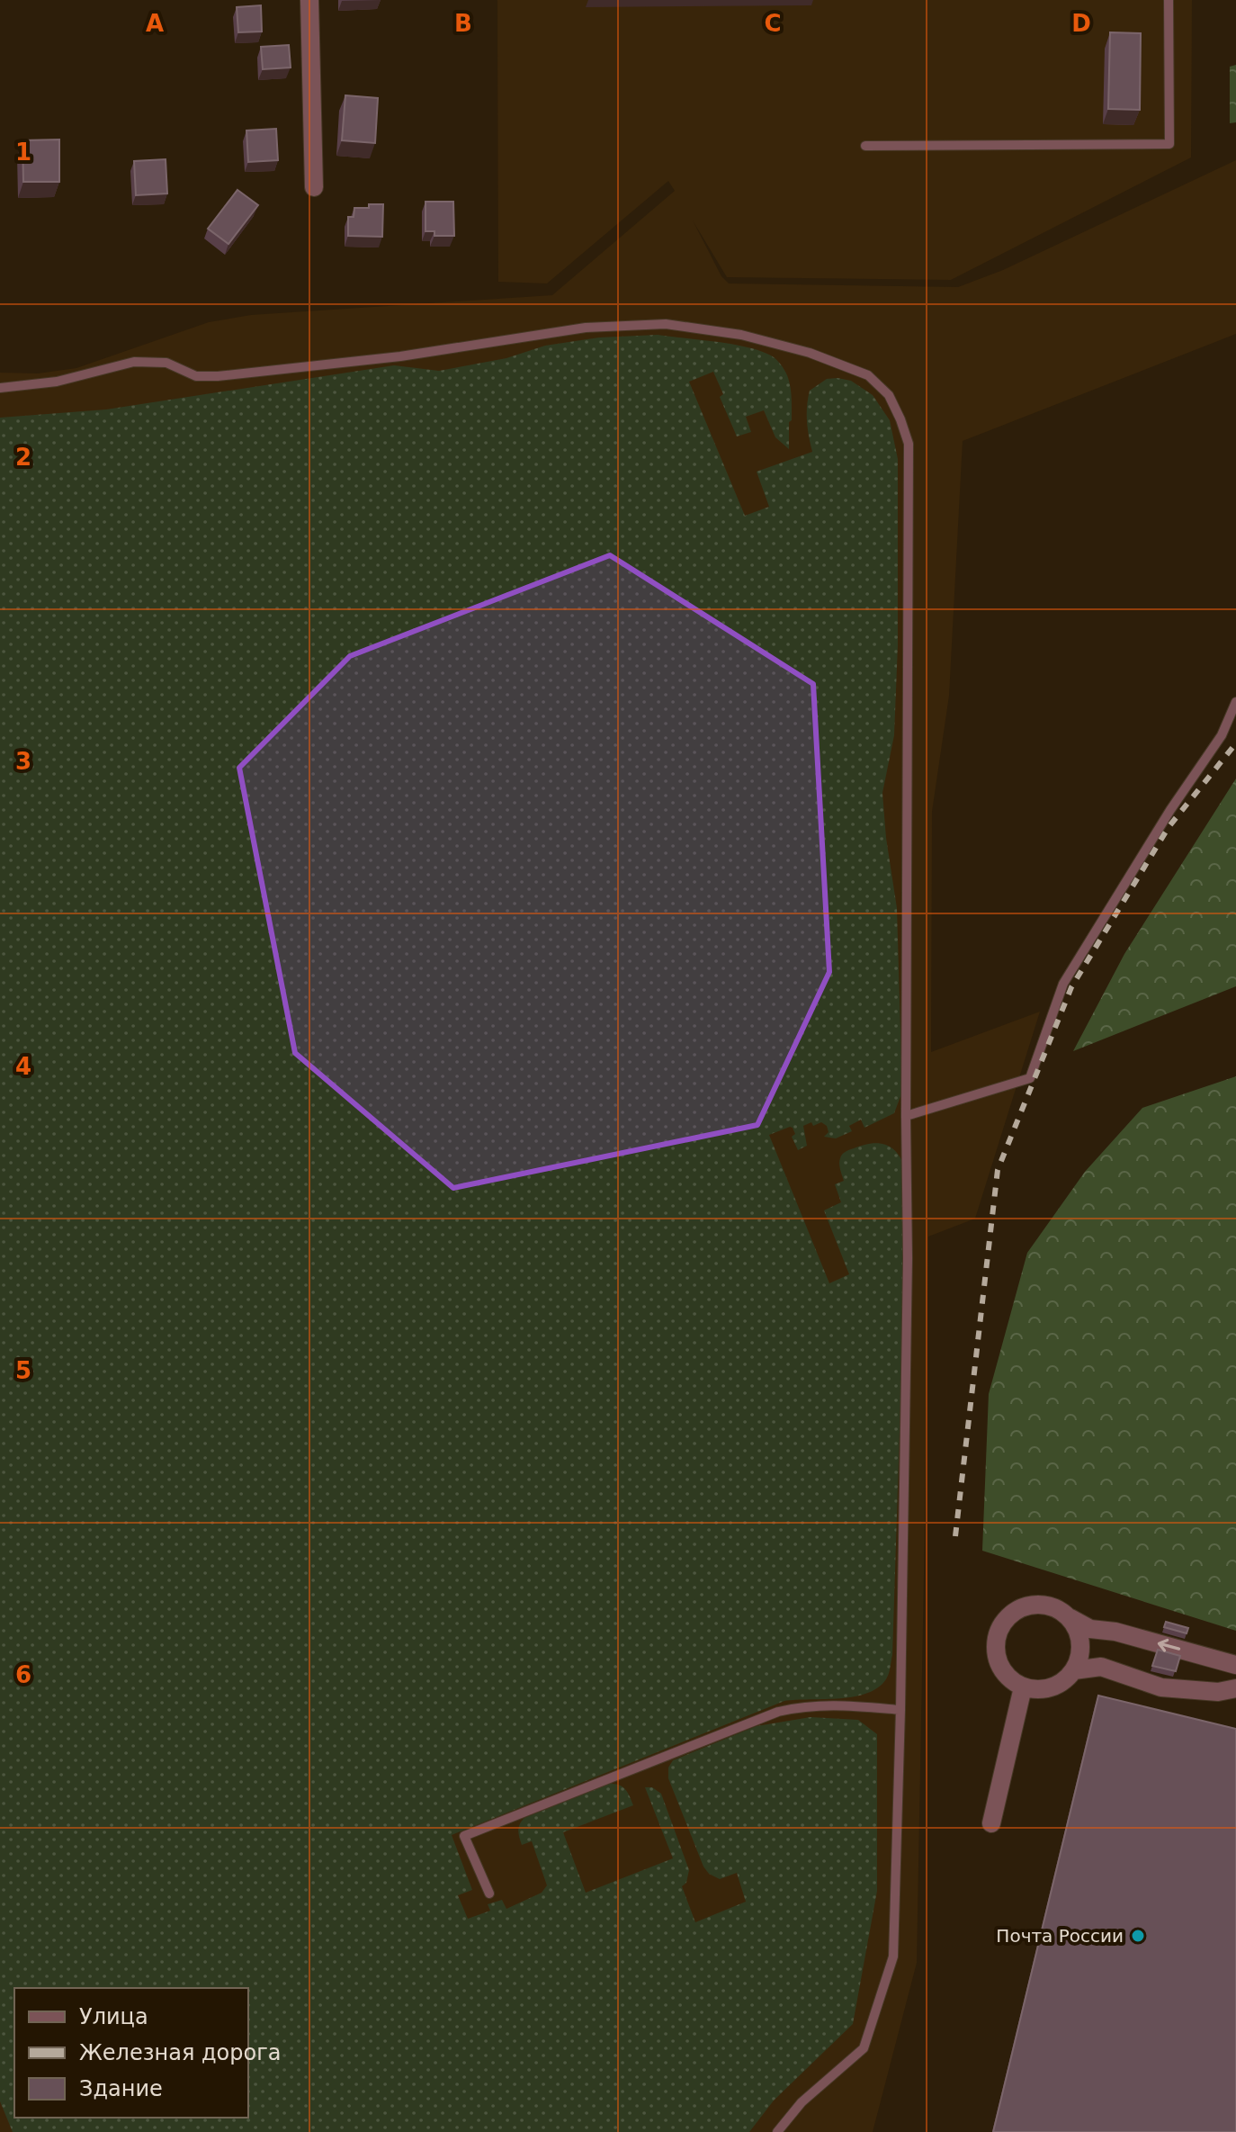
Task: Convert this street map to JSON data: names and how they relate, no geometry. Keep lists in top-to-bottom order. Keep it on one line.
{"places":["Почта России"],"legend":["Улица","Железная дорога","Здание"],"grid":{"columns":["A","B","C","D"],"rows":["1","2","3","4","5","6"]}}
